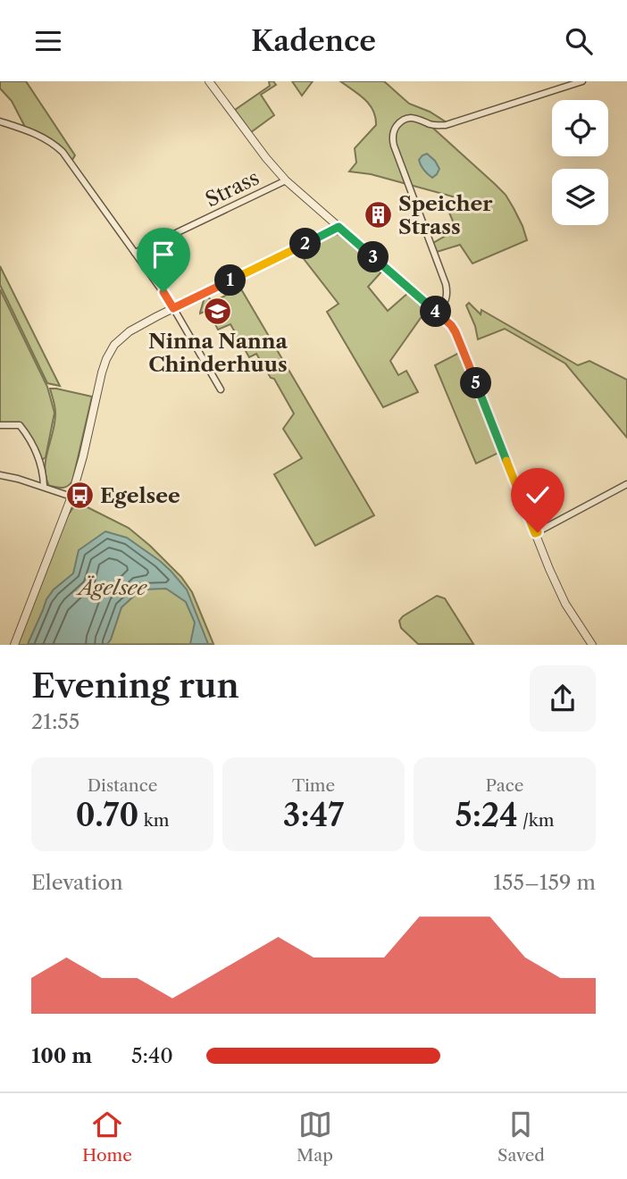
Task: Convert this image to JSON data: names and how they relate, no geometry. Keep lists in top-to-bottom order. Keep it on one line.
{"streets":{"street":["Strass"]},"parks":["Ägelsee"],"places":{"building":["Speicher Strass"],"school or university":["Ninna Nanna Chinderhuus"],"bus stop":["Egelsee"]},"page":{"header":"Kadence","pins":["2","3","1","4","5"],"heading":["Evening run","21:55"],"stats":[["Distance","0.70 km"],["Time","3:47"],["Pace","5:24 /km"]],"chart":["Elevation","155–159 m"],"list":[{"name":"100 m","note":"5:40"}],"tabs":["Home","Map","Saved"]}}
